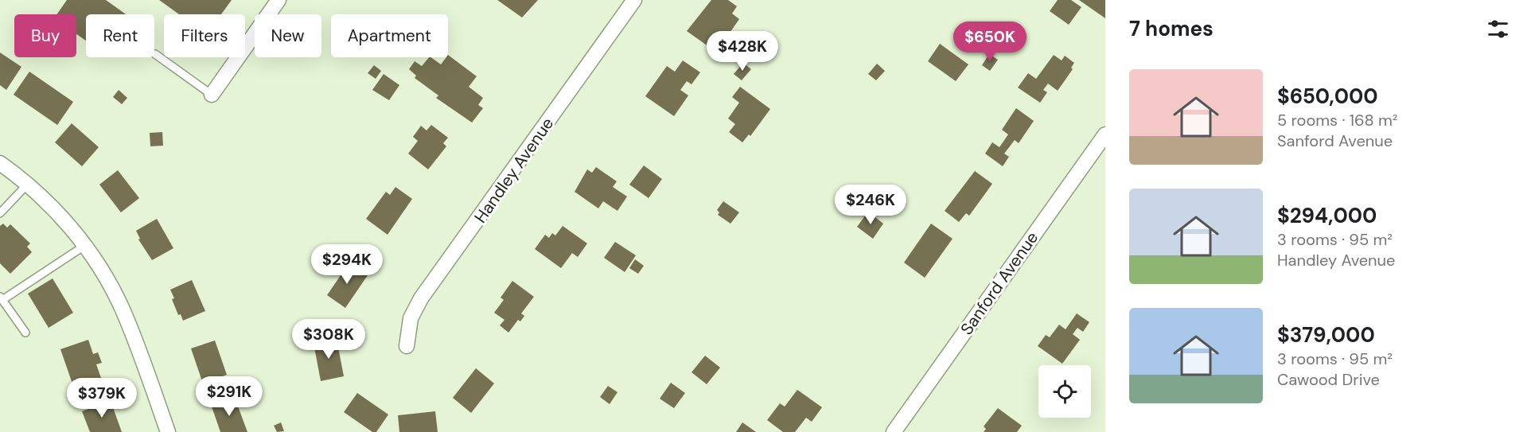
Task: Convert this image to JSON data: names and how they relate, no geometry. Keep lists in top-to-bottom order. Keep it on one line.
{"streets":{"street":["Handley Avenue","Sanford Avenue"]},"page":{"heading":"7 homes","chip":["Buy","Rent","Filters","New","Apartment"],"price":["$650K","$428K","$246K","$294K","$308K","$291K","$379K"],"list":[{"name":"$650,000","note":"5 rooms · 168 m² · Sanford Avenue"},{"name":"$294,000","note":"3 rooms · 95 m² · Handley Avenue"},{"name":"$379,000","note":"3 rooms · 95 m² · Cawood Drive"}]}}
